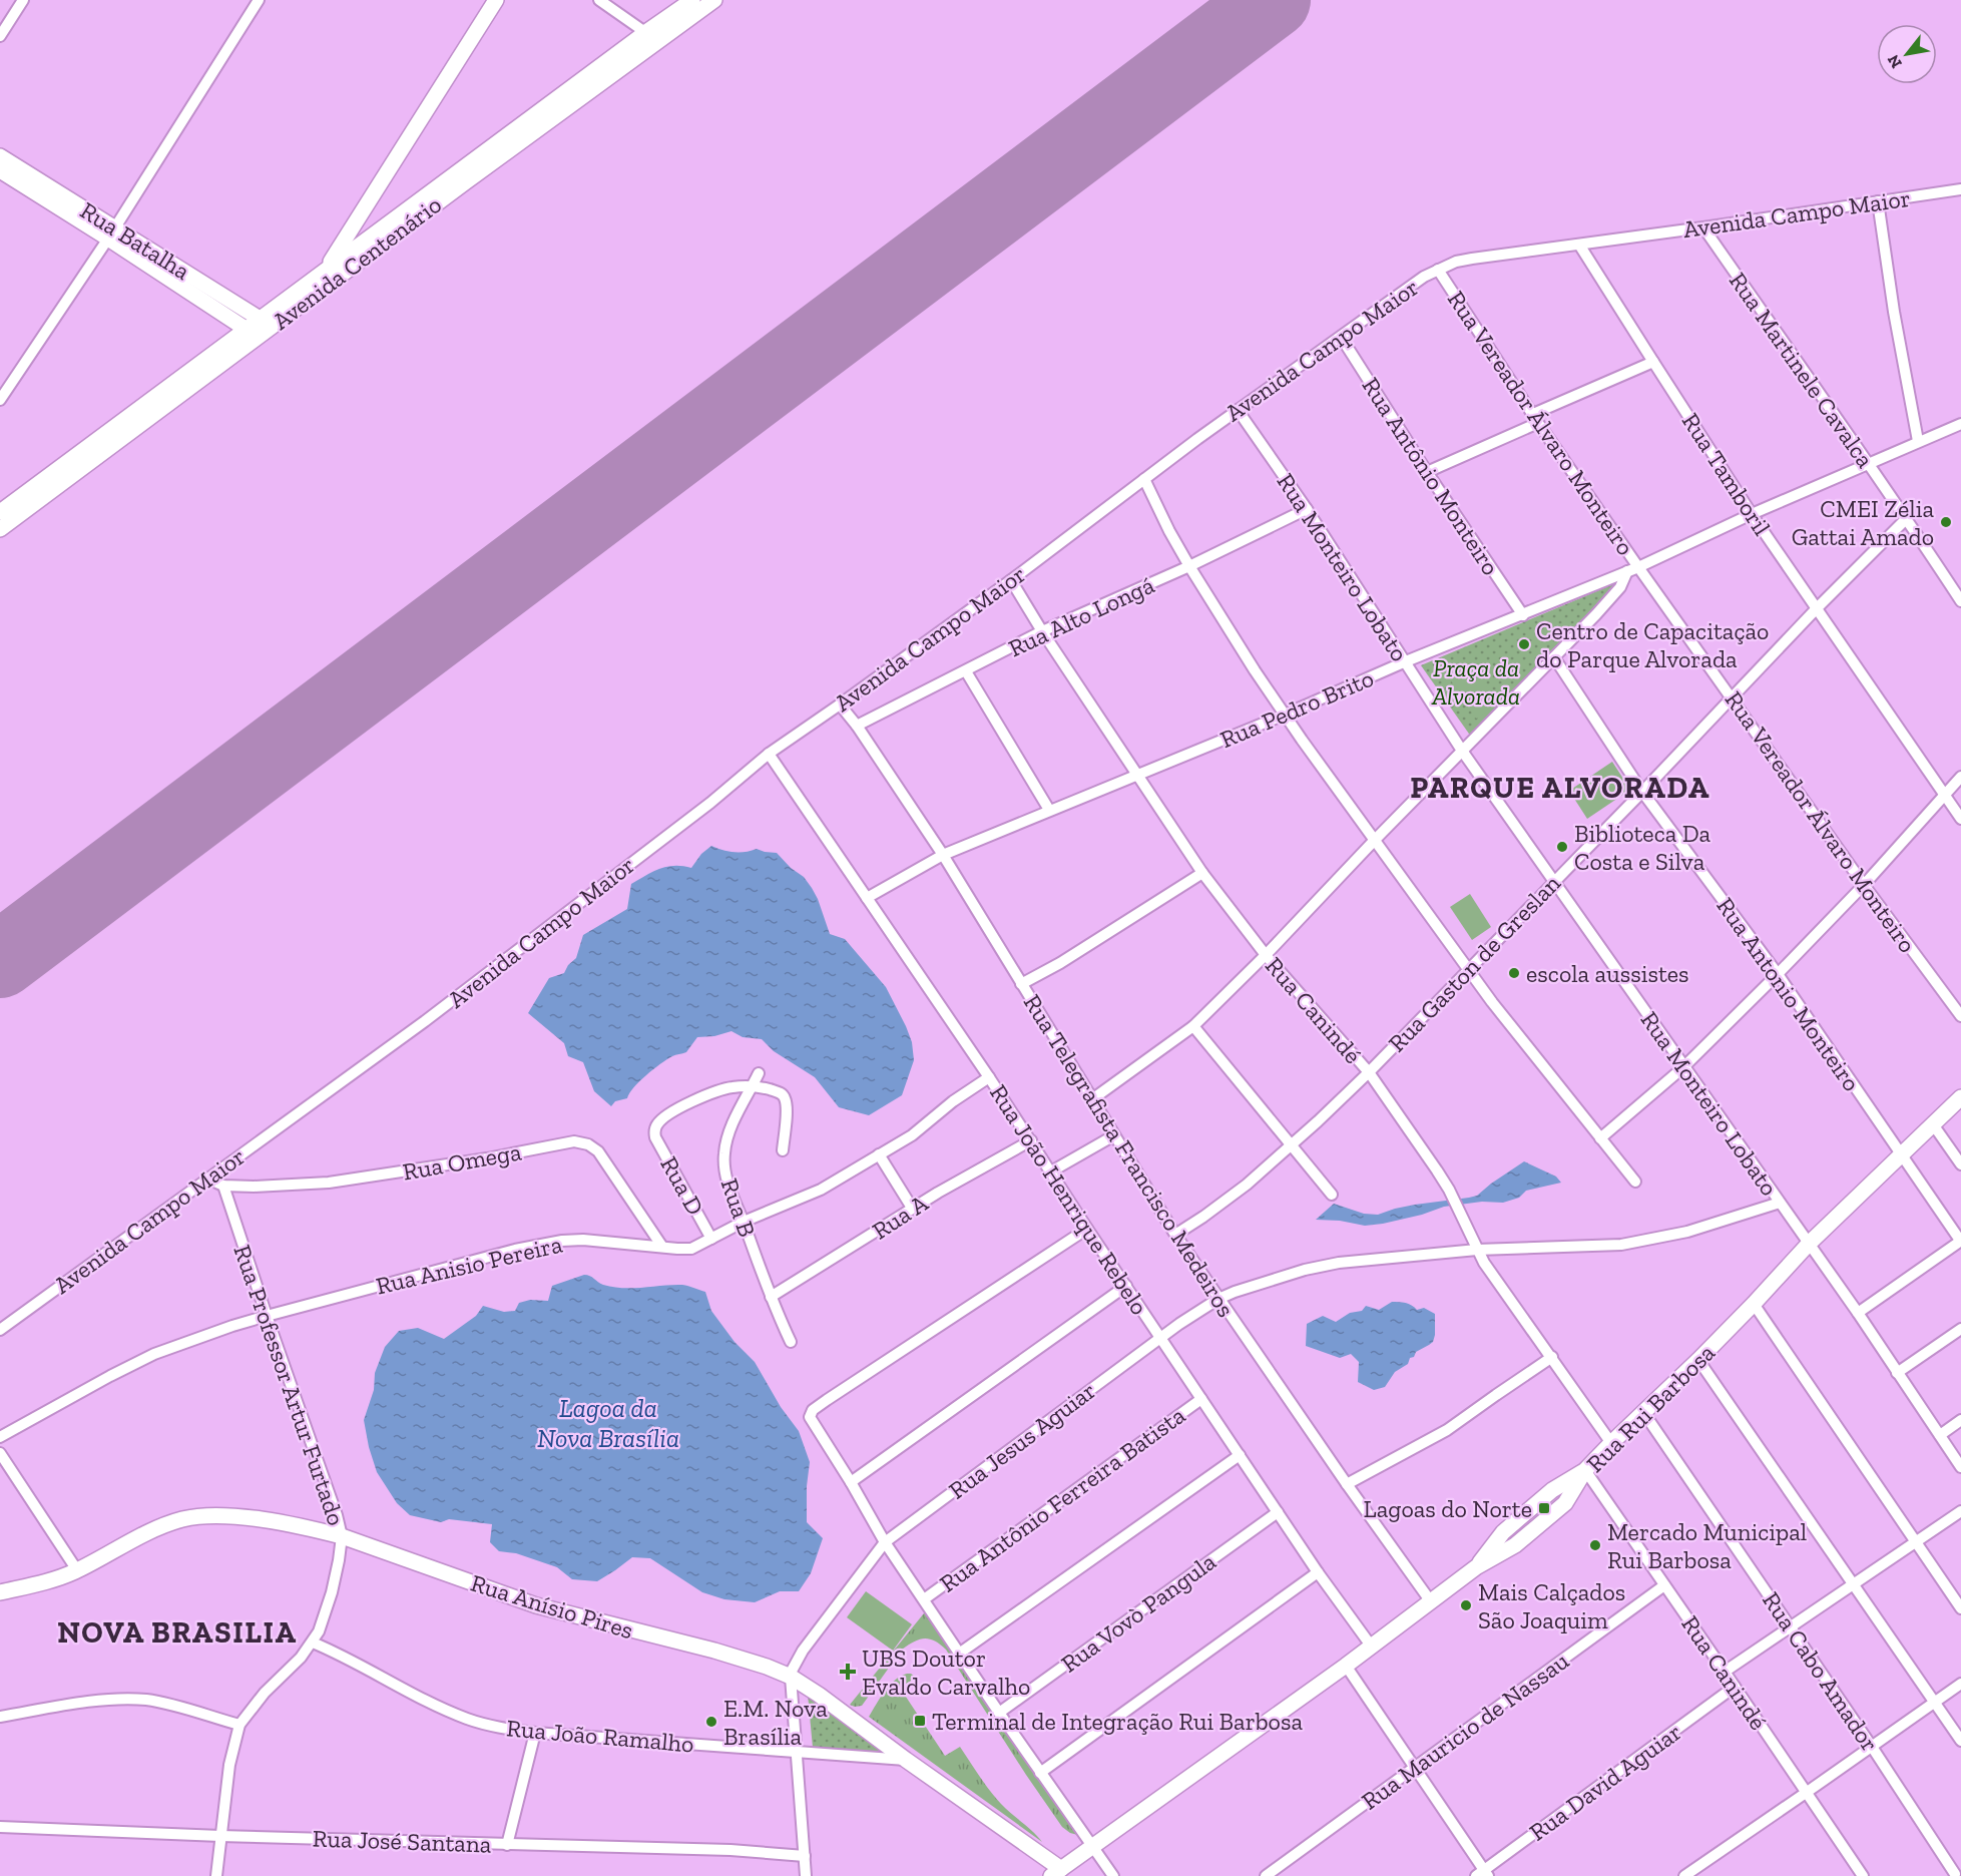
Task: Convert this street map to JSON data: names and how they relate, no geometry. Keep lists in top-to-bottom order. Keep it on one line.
{"streets":{"street":["Avenida Campo Maior","Rua Batalha","Avenida Centenário","Rua Martinele Cavalca","Rua Vereador Álvaro Monteiro","Rua Tamboril","Rua Antônio Monteiro","Rua Monteiro Lobato","Rua Alto Longá","Rua Pedro Brito","Rua Gaston de Greslan","Rua Antonio Monteiro","Rua Canindé","Rua Telegrafista Francisco Medeiros","Rua Omega","Rua D","Rua João Henrique Rebelo","Rua B","Rua A","Rua Anisio Pereira","Rua Professor Artur Furtado","Rua Rui Barbosa","Rua Jesus Aguiar","Rua Antônio Ferreira Batista","Rua Anísio Pires","Rua Vovò Pangula","Rua Cabo Amador","Rua Mauricio de Nassau","Rua João Ramalho","Rua David Aguiar","Rua José Santana"]},"crossings":[["Avenida Campo Maior","Rua Martinele Cavalca"],["Avenida Campo Maior","Rua Vereador Álvaro Monteiro"],["Avenida Campo Maior","Rua Tamboril"],["Avenida Campo Maior","Rua Antônio Monteiro"],["Avenida Campo Maior","Rua Monteiro Lobato"],["Avenida Campo Maior","Rua Canindé"],["Avenida Campo Maior","Rua Telegrafista Francisco Medeiros"],["Avenida Campo Maior","Rua Omega"],["Avenida Campo Maior","Rua João Henrique Rebelo"],["Rua Batalha","Avenida Centenário"],["Rua Martinele Cavalca","Rua Pedro Brito"],["Rua Martinele Cavalca","Rua Gaston de Greslan"],["Rua Vereador Álvaro Monteiro","Rua Pedro Brito"],["Rua Vereador Álvaro Monteiro","Rua Gaston de Greslan"],["Rua Tamboril","Rua Pedro Brito"],["Rua Tamboril","Rua Gaston de Greslan"],["Rua Antônio Monteiro","Rua Pedro Brito"],["Rua Monteiro Lobato","Rua Alto Longá"],["Rua Monteiro Lobato","Rua Pedro Brito"],["Rua Monteiro Lobato","Rua Gaston de Greslan"],["Rua Monteiro Lobato","Rua Rui Barbosa"],["Rua Monteiro Lobato","Rua Jesus Aguiar"],["Rua Alto Longá","Rua Canindé"],["Rua Alto Longá","Rua Telegrafista Francisco Medeiros"],["Rua Pedro Brito","Rua Canindé"],["Rua Pedro Brito","Rua Telegrafista Francisco Medeiros"],["Rua Pedro Brito","Rua João Henrique Rebelo"],["Rua Gaston de Greslan","Rua Antonio Monteiro"],["Rua Gaston de Greslan","Rua Canindé"],["Rua Gaston de Greslan","Rua Telegrafista Francisco Medeiros"],["Rua Antonio Monteiro","Rua Rui Barbosa"],["Rua Canindé","Rua Rui Barbosa"],["Rua Canindé","Rua Jesus Aguiar"],["Rua Canindé","Rua Mauricio de Nassau"],["Rua Canindé","Rua David Aguiar"],["Rua Telegrafista Francisco Medeiros","Rua Rui Barbosa"],["Rua Telegrafista Francisco Medeiros","Rua Jesus Aguiar"],["Rua Omega","Rua Anisio Pereira"],["Rua Omega","Rua Professor Artur Furtado"],["Rua D","Rua B"],["Rua D","Rua Anisio Pereira"],["Rua João Henrique Rebelo","Rua A"],["Rua João Henrique Rebelo","Rua Anisio Pereira"],["Rua João Henrique Rebelo","Rua Rui Barbosa"],["Rua João Henrique Rebelo","Rua Jesus Aguiar"],["Rua João Henrique Rebelo","Rua Antônio Ferreira Batista"],["Rua João Henrique Rebelo","Rua Vovò Pangula"],["Rua B","Rua A"],["Rua B","Rua Anisio Pereira"],["Rua Anisio Pereira","Rua Professor Artur Furtado"],["Rua Professor Artur Furtado","Rua Anísio Pires"],["Rua Professor Artur Furtado","Rua João Ramalho"],["Rua Professor Artur Furtado","Rua José Santana"],["Rua Rui Barbosa","Rua Anísio Pires"],["Rua Rui Barbosa","Rua Cabo Amador"],["Rua Jesus Aguiar","Rua Anísio Pires"],["Rua Anísio Pires","Rua João Ramalho"]],"districts":["PARQUE ALVORADA","NOVA BRASILIA"],"water":["Lagoa da Nova Brasília"],"parks":["Praça da Alvorada"],"places":{"other":["CMEI Zélia Gattai Amado","Centro de Capacitação do Parque Alvorada","Biblioteca Da Costa e Silva","escola aussistes","Mercado Municipal Rui Barbosa","Mais Calçados São Joaquim","E.M. Nova Brasília"],"transit":["Lagoas do Norte","Terminal de Integração Rui Barbosa"],"health":["UBS Doutor Evaldo Carvalho"]},"north":"bottom left"}
